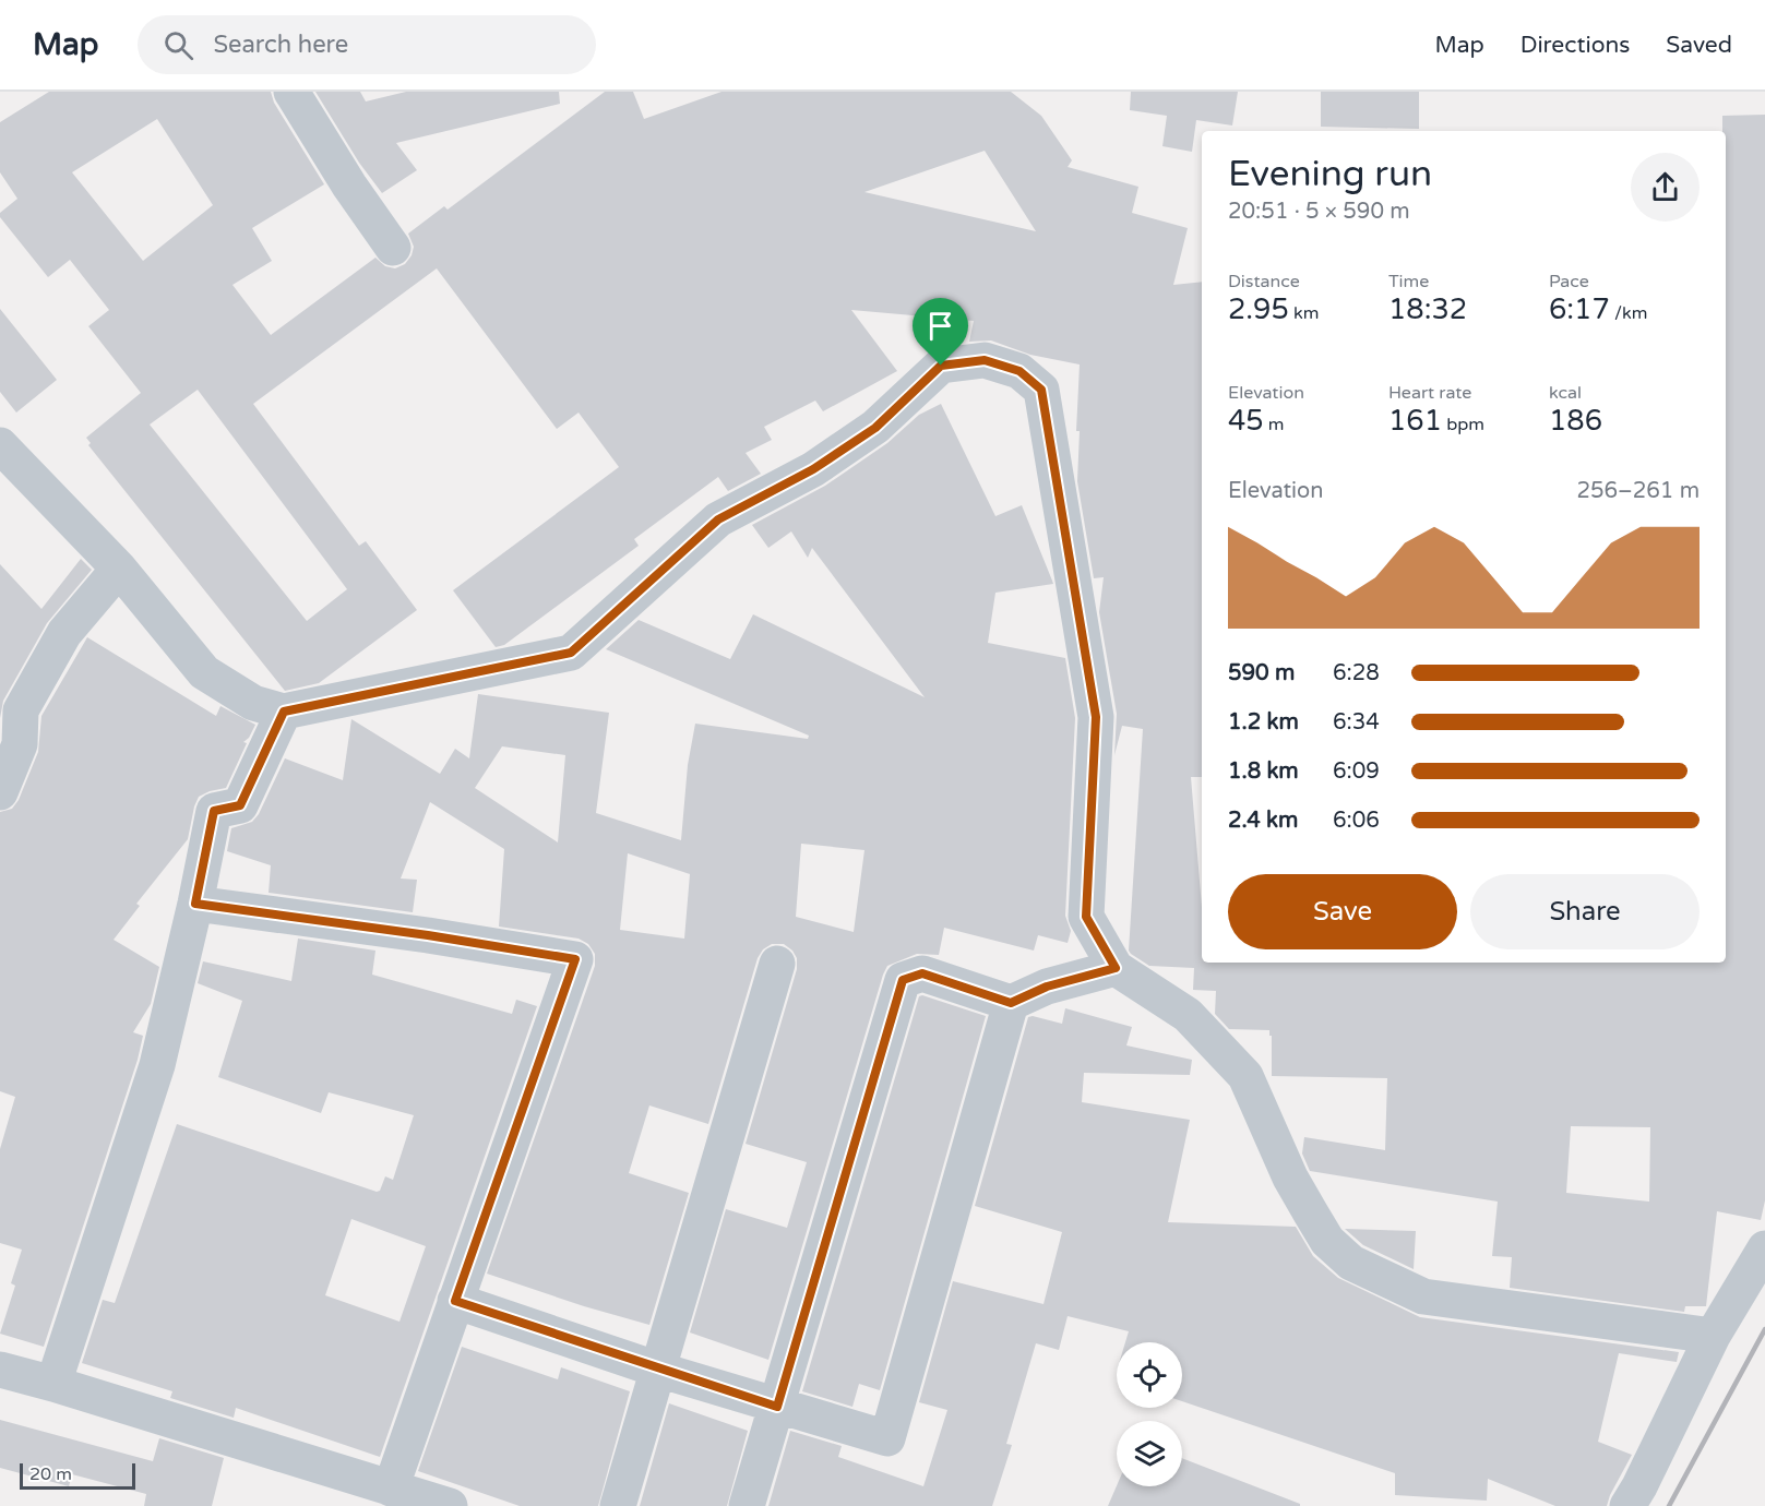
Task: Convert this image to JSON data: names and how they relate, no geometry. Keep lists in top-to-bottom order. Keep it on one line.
{"scale_bar":"20 m","page":{"header":"Map","search":"Search here","nav":["Map","Directions","Saved"],"heading":["Evening run","20:51 · 5 × 590 m"],"stats":[["Distance","2.95 km"],["Time","18:32"],["Pace","6:17 /km"],["Elevation","45 m"],["Heart rate","161 bpm"],["kcal","186"]],"chart":["Elevation","256–261 m"],"list":[{"name":"590 m","note":"6:28"},{"name":"1.2 km","note":"6:34"},{"name":"1.8 km","note":"6:09"},{"name":"2.4 km","note":"6:06"}],"buttons":["Save","Share"],"scale":"20 m"}}
